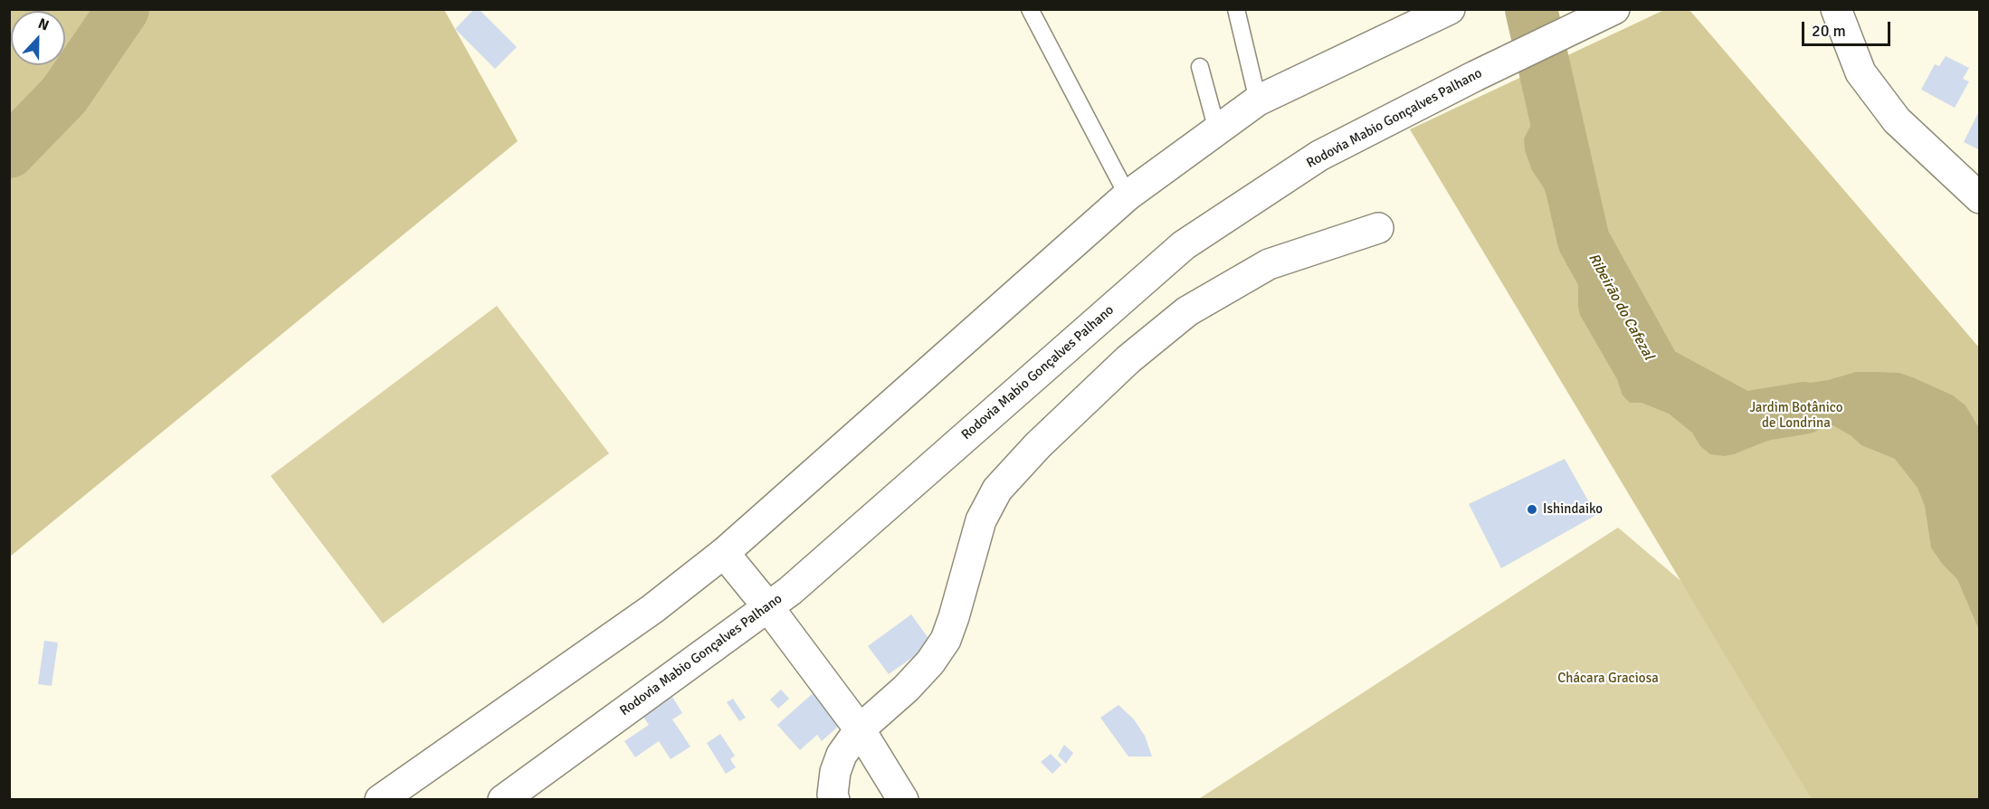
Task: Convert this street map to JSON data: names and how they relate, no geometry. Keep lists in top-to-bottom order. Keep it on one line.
{"streets":{"main road":["Rodovia Mabio Gonçalves Palhano"]},"water":["Ribeirão do Cafezal"],"parks":["Jardim Botânico de Londrina","Chácara Graciosa"],"places":["Ishindaiko"],"scale_bar":"20 m","north":"top"}
